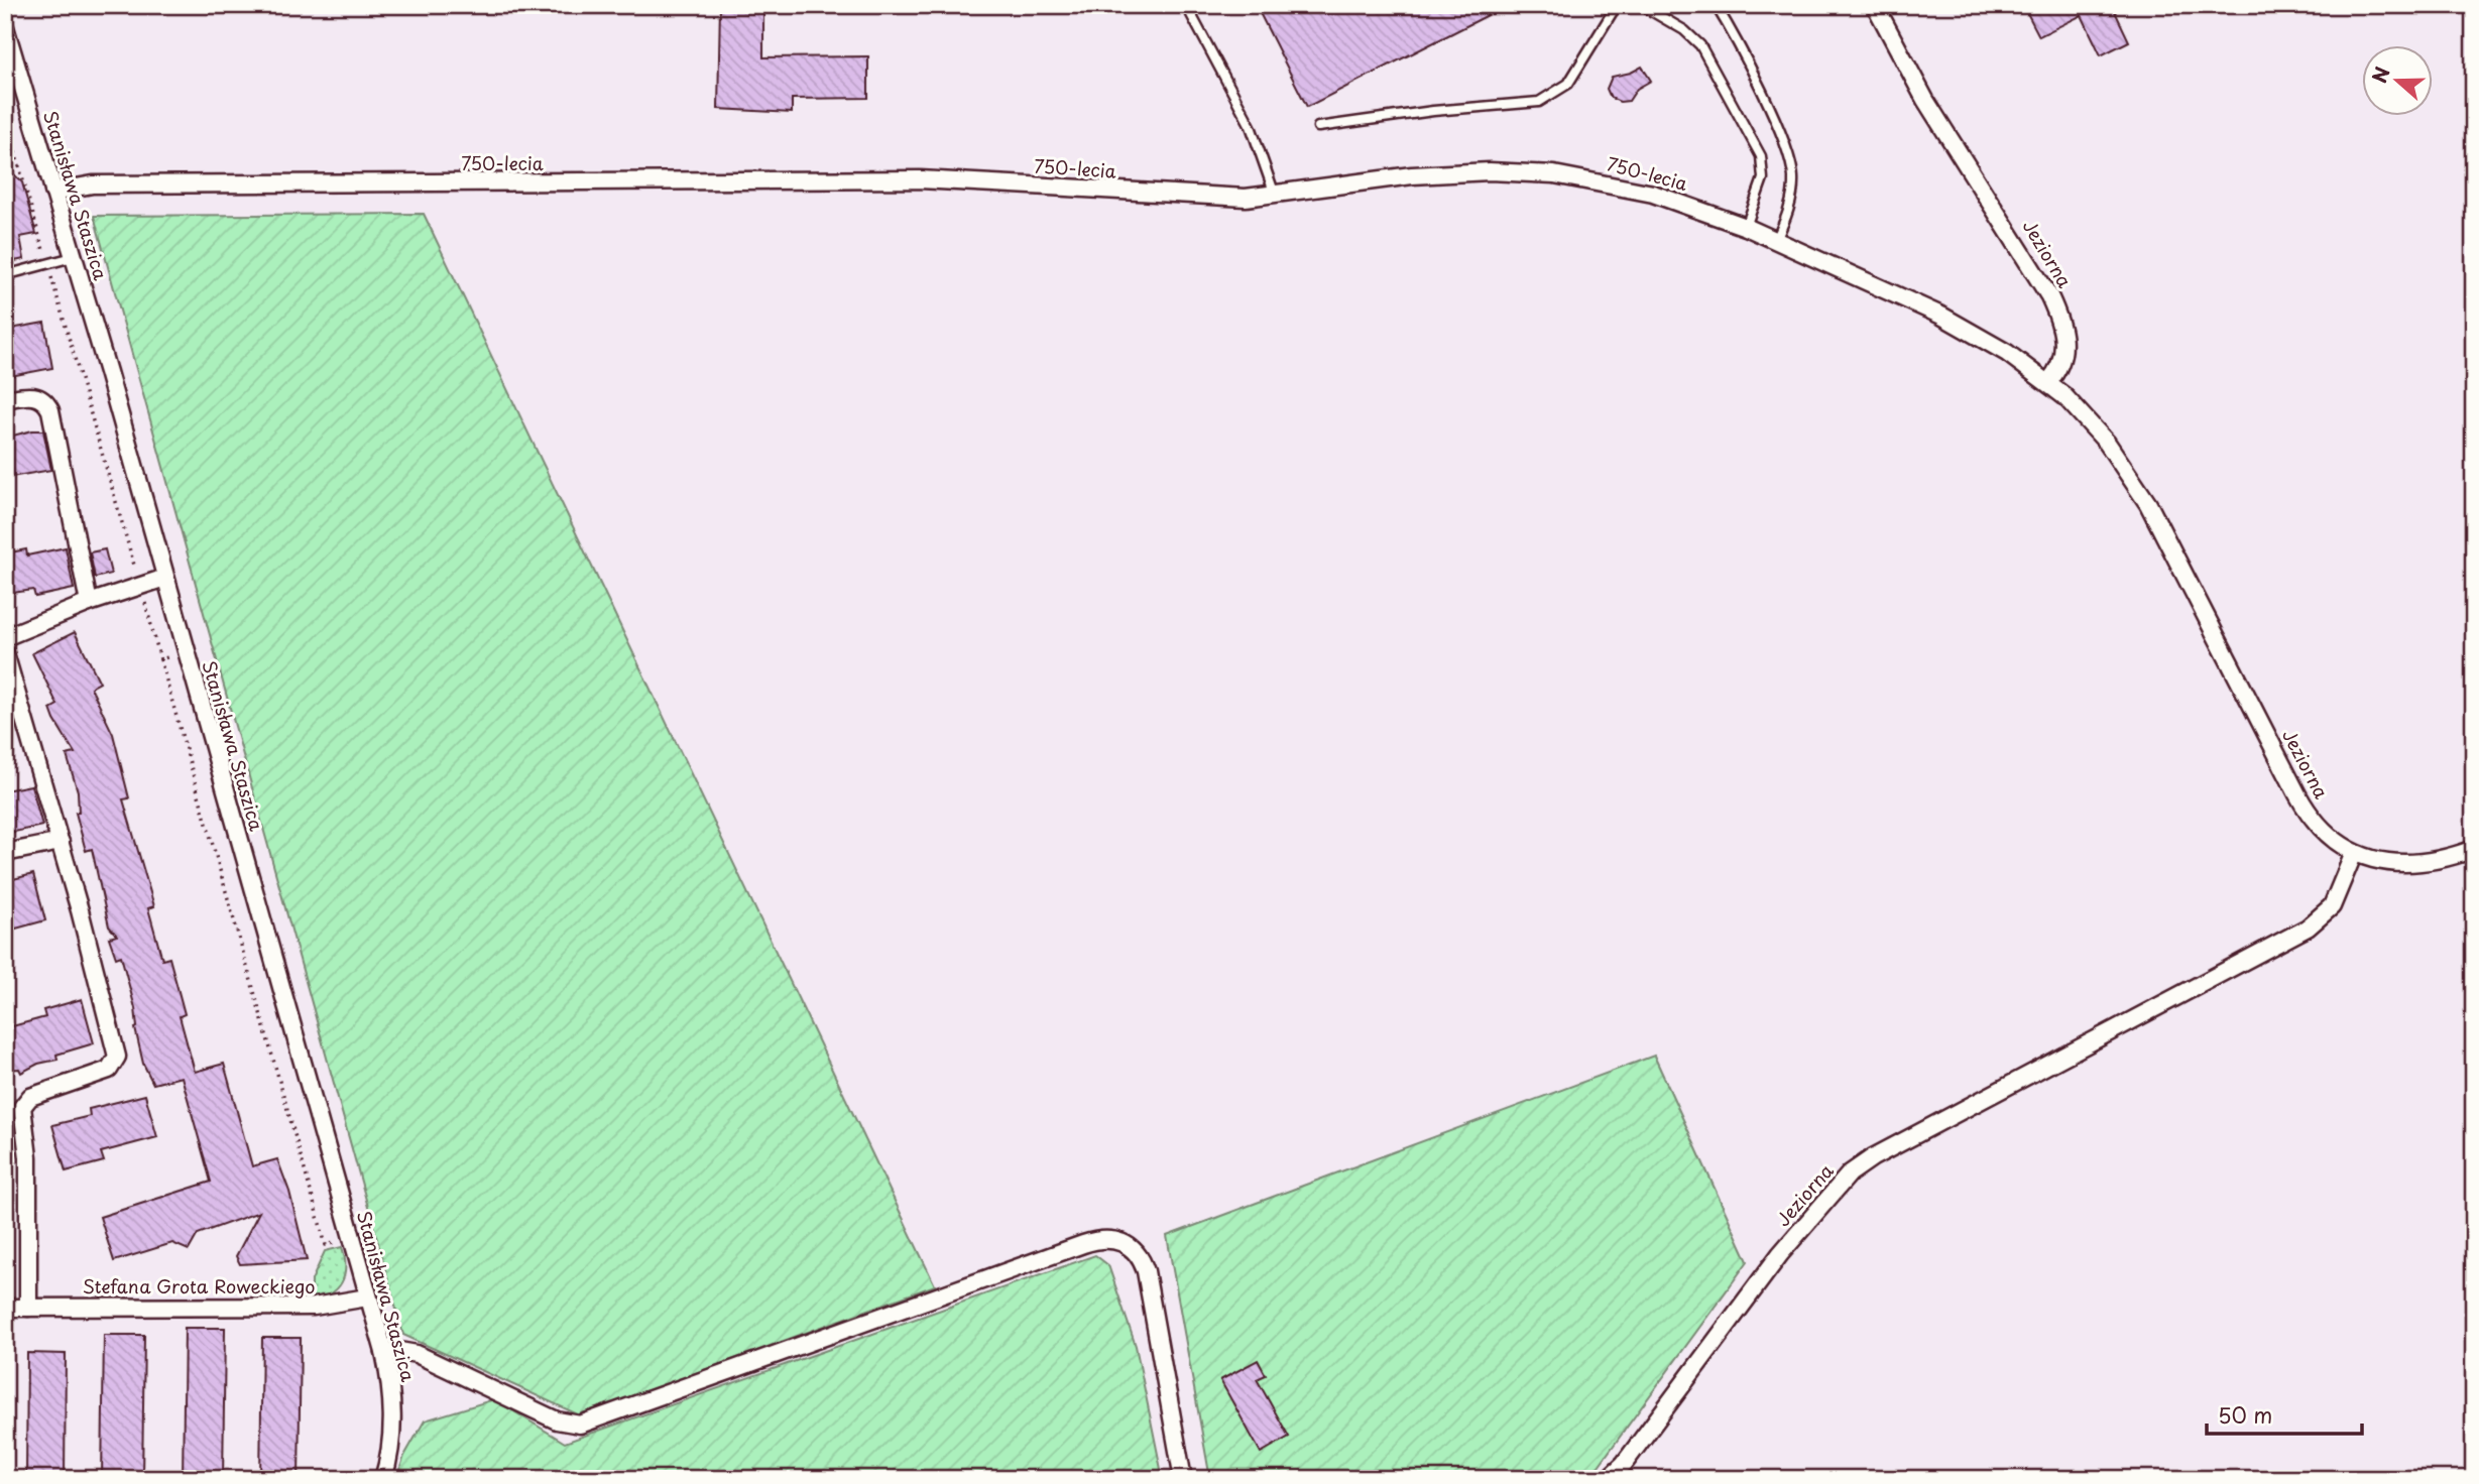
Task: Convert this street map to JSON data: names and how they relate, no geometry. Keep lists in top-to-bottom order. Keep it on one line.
{"streets":{"street":["750-lecia","Stanisława Staszica","Jeziorna","Stefana Grota Roweckiego"]},"crossings":[["750-lecia","Stanisława Staszica"],["750-lecia","Jeziorna"],["Stanisława Staszica","Stefana Grota Roweckiego"]],"scale_bar":"50 m","north":"left"}
